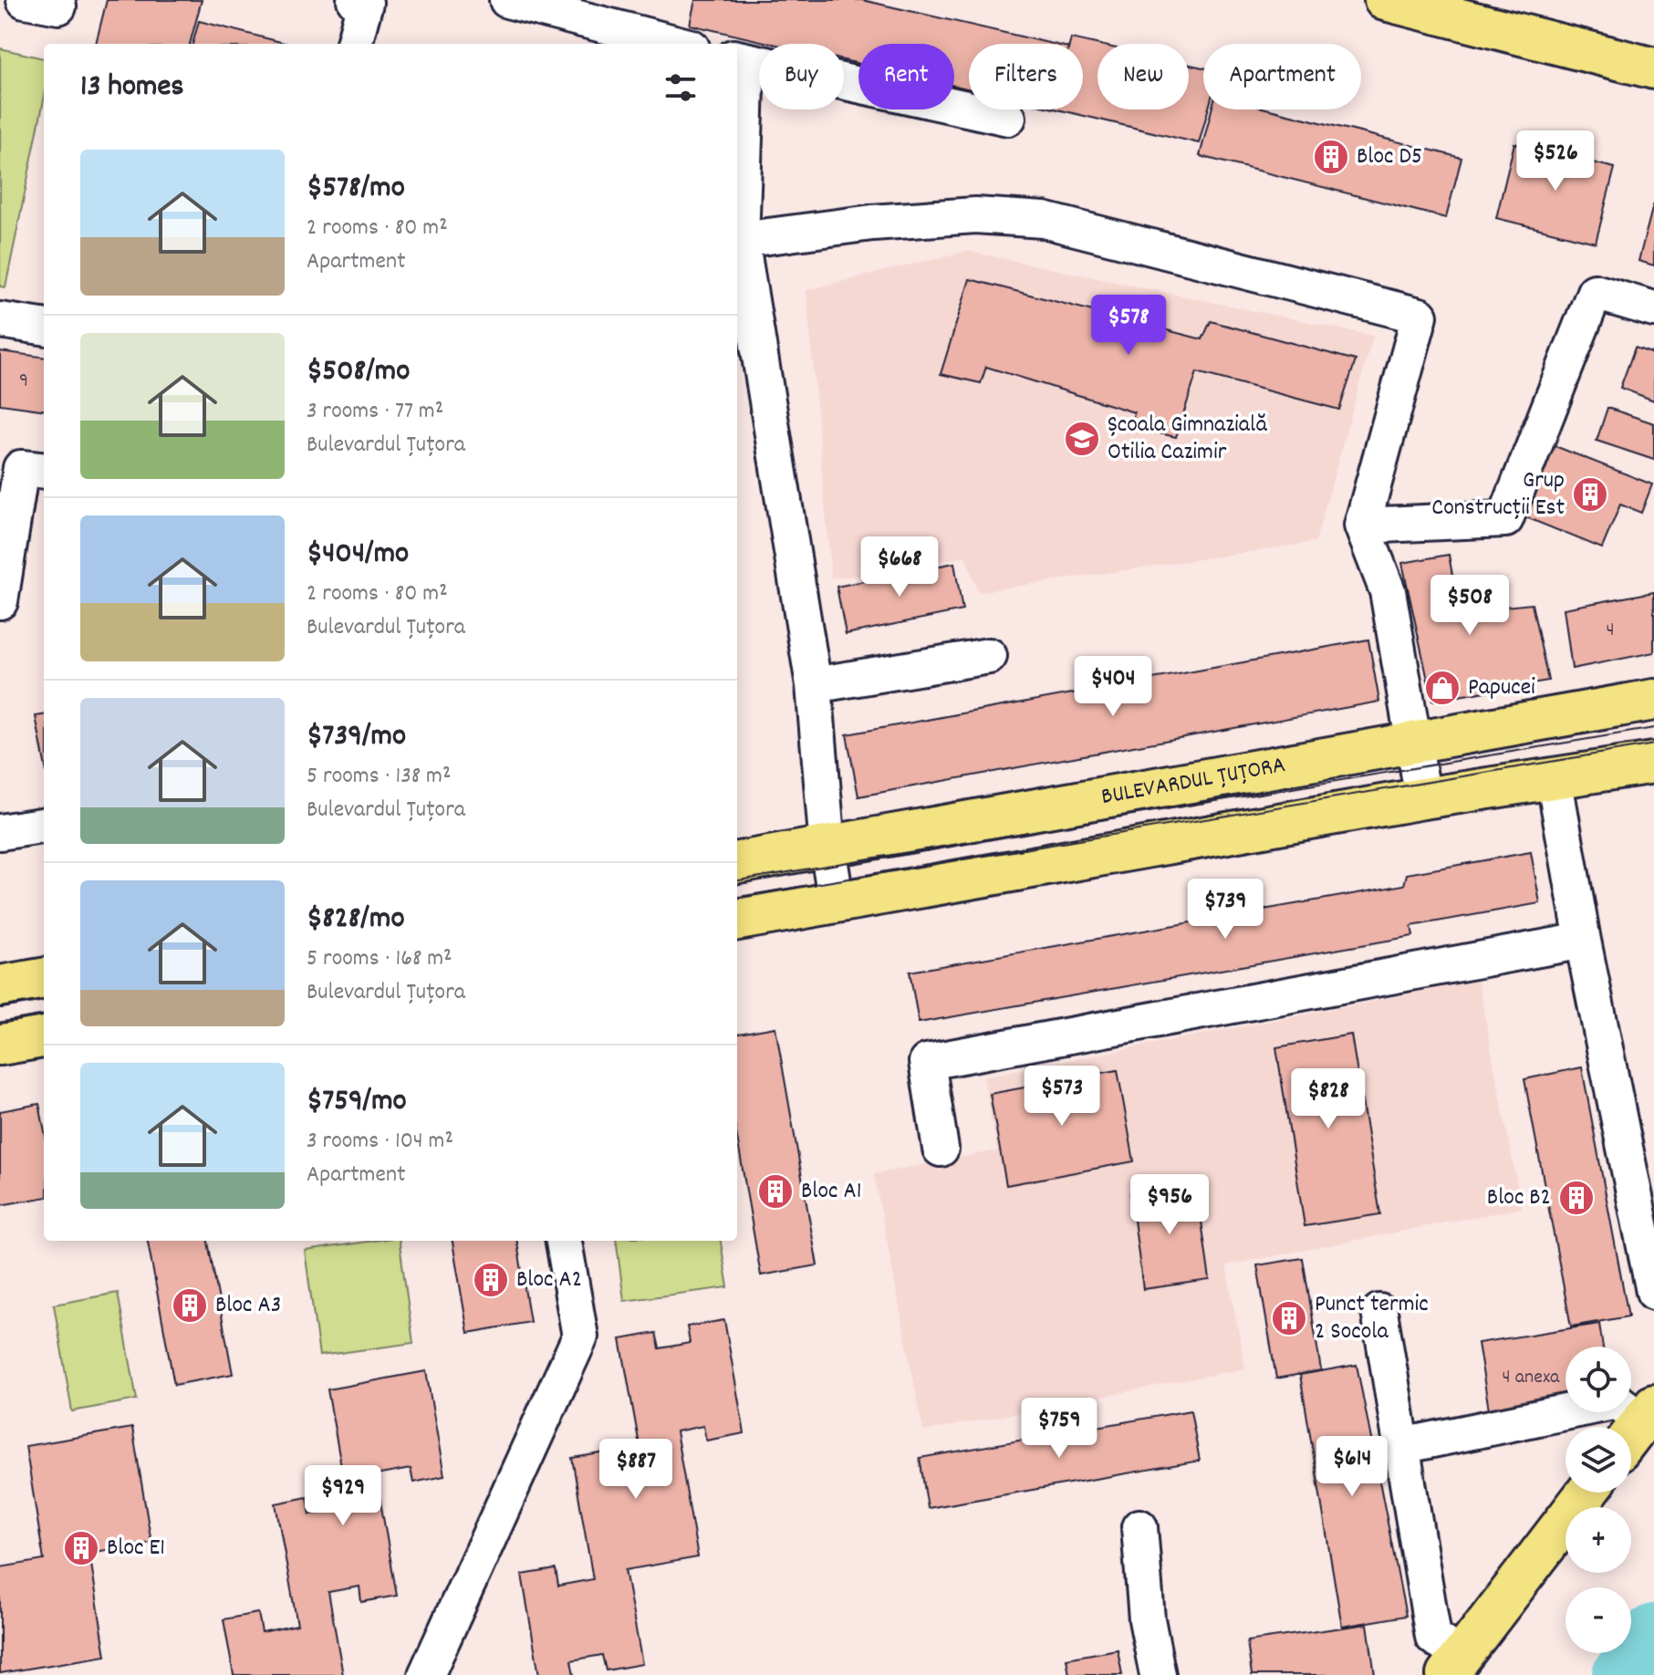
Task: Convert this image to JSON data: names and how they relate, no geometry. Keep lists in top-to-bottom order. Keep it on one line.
{"streets":{"main road":["BULEVARDUL ȚUȚORA"]},"places":{"building":["Bloc D5","Grup Construcții Est","Bloc A1","Bloc B2","Bloc A2","Bloc A3","Punct termic 2 Socola","Bloc E1"],"school or university":["Școala Gimnazială Otilia Cazimir"],"shop":["Papucei"]},"house_numbers":["9","4","4 anexa"],"page":{"chip":["Buy","Rent","Filters","New","Apartment"],"heading":"13 homes","price":["$526","$578","$668","$508","$404","$739","$573","$828","$956","$759","$614","$887","$929"],"list":[{"name":"$578/mo","note":"2 rooms · 80 m² · Apartment"},{"name":"$508/mo","note":"3 rooms · 77 m² · Bulevardul Țuțora"},{"name":"$404/mo","note":"2 rooms · 80 m² · Bulevardul Țuțora"},{"name":"$739/mo","note":"5 rooms · 138 m² · Bulevardul Țuțora"},{"name":"$828/mo","note":"5 rooms · 168 m² · Bulevardul Țuțora"},{"name":"$759/mo","note":"3 rooms · 104 m² · Apartment"}],"map_buttons":["+","−"]}}
